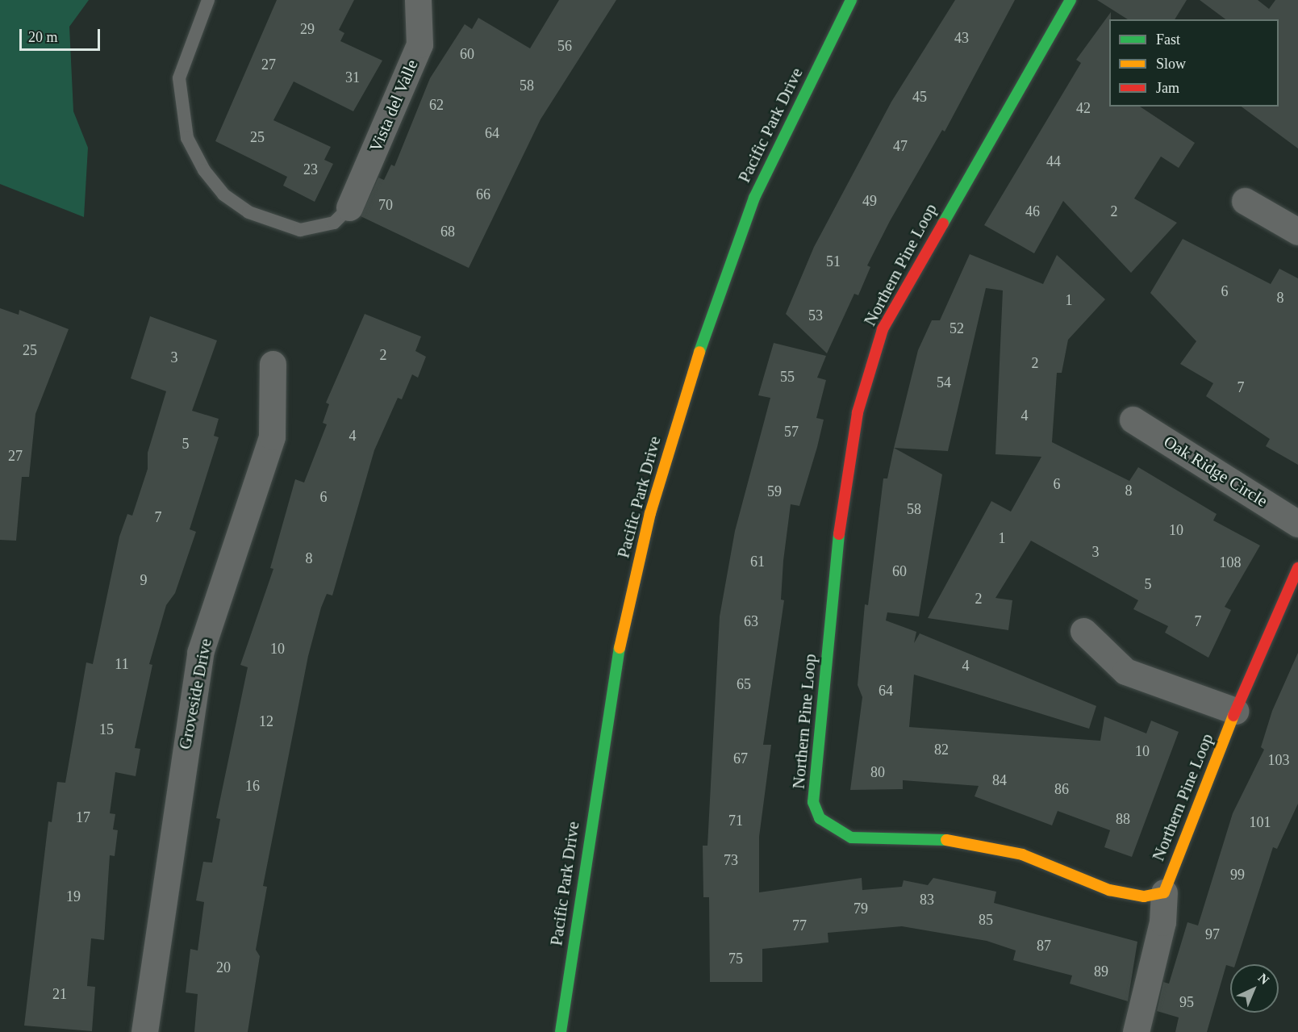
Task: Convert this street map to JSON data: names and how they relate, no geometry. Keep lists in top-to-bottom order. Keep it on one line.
{"streets":{"street":["Vista del Valle","Pacific Park Drive","Northern Pine Loop","Oak Ridge Circle","Groveside Drive"]},"house_numbers":["29","43","56","60","27","31","58","45","62","42","64","25","47","44","23","66","49","70","46","2","68","51","6","8","1","53","52","25","2","3","2","55","54","7","4","57","4","5","27","6","8","59","6","58","7","10","1","3","8","61","108","60","9","5","2","63","7","10","11","4","65","64","12","15","82","10","67","103","80","84","16","86","17","88","71","101","73","99","19","83","79","85","77","97","87","75","20","89","21","95"],"legend":["Fast","Slow","Jam"],"scale_bar":"20 m","north":"top right"}
